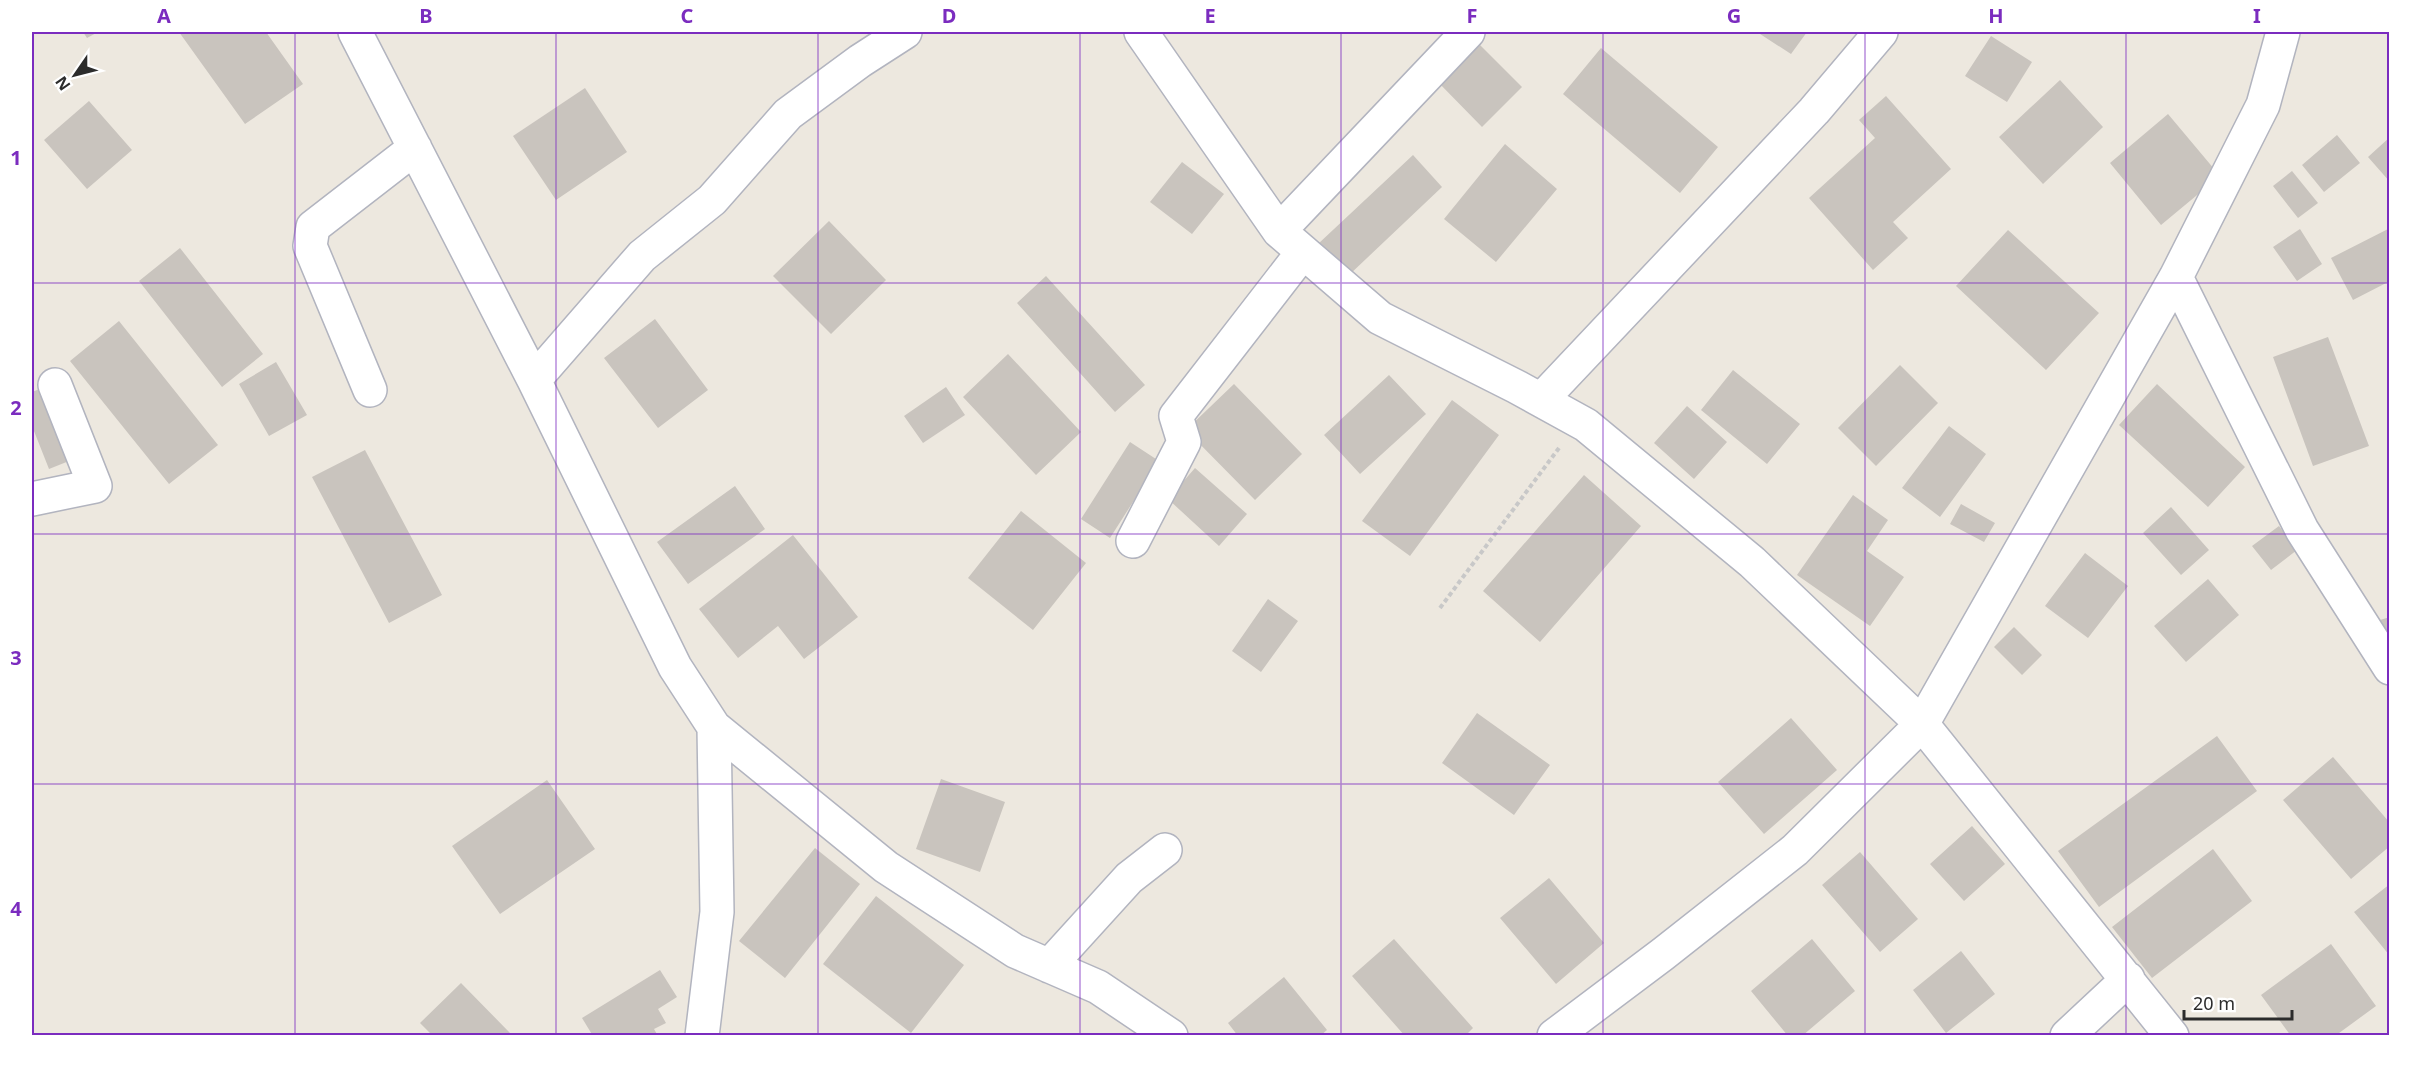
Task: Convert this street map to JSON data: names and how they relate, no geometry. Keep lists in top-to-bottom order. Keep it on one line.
{"scale_bar":"20 m","north":"bottom left","grid":{"columns":["A","B","C","D","E","F","G","H","I"],"rows":["1","2","3","4"]}}
